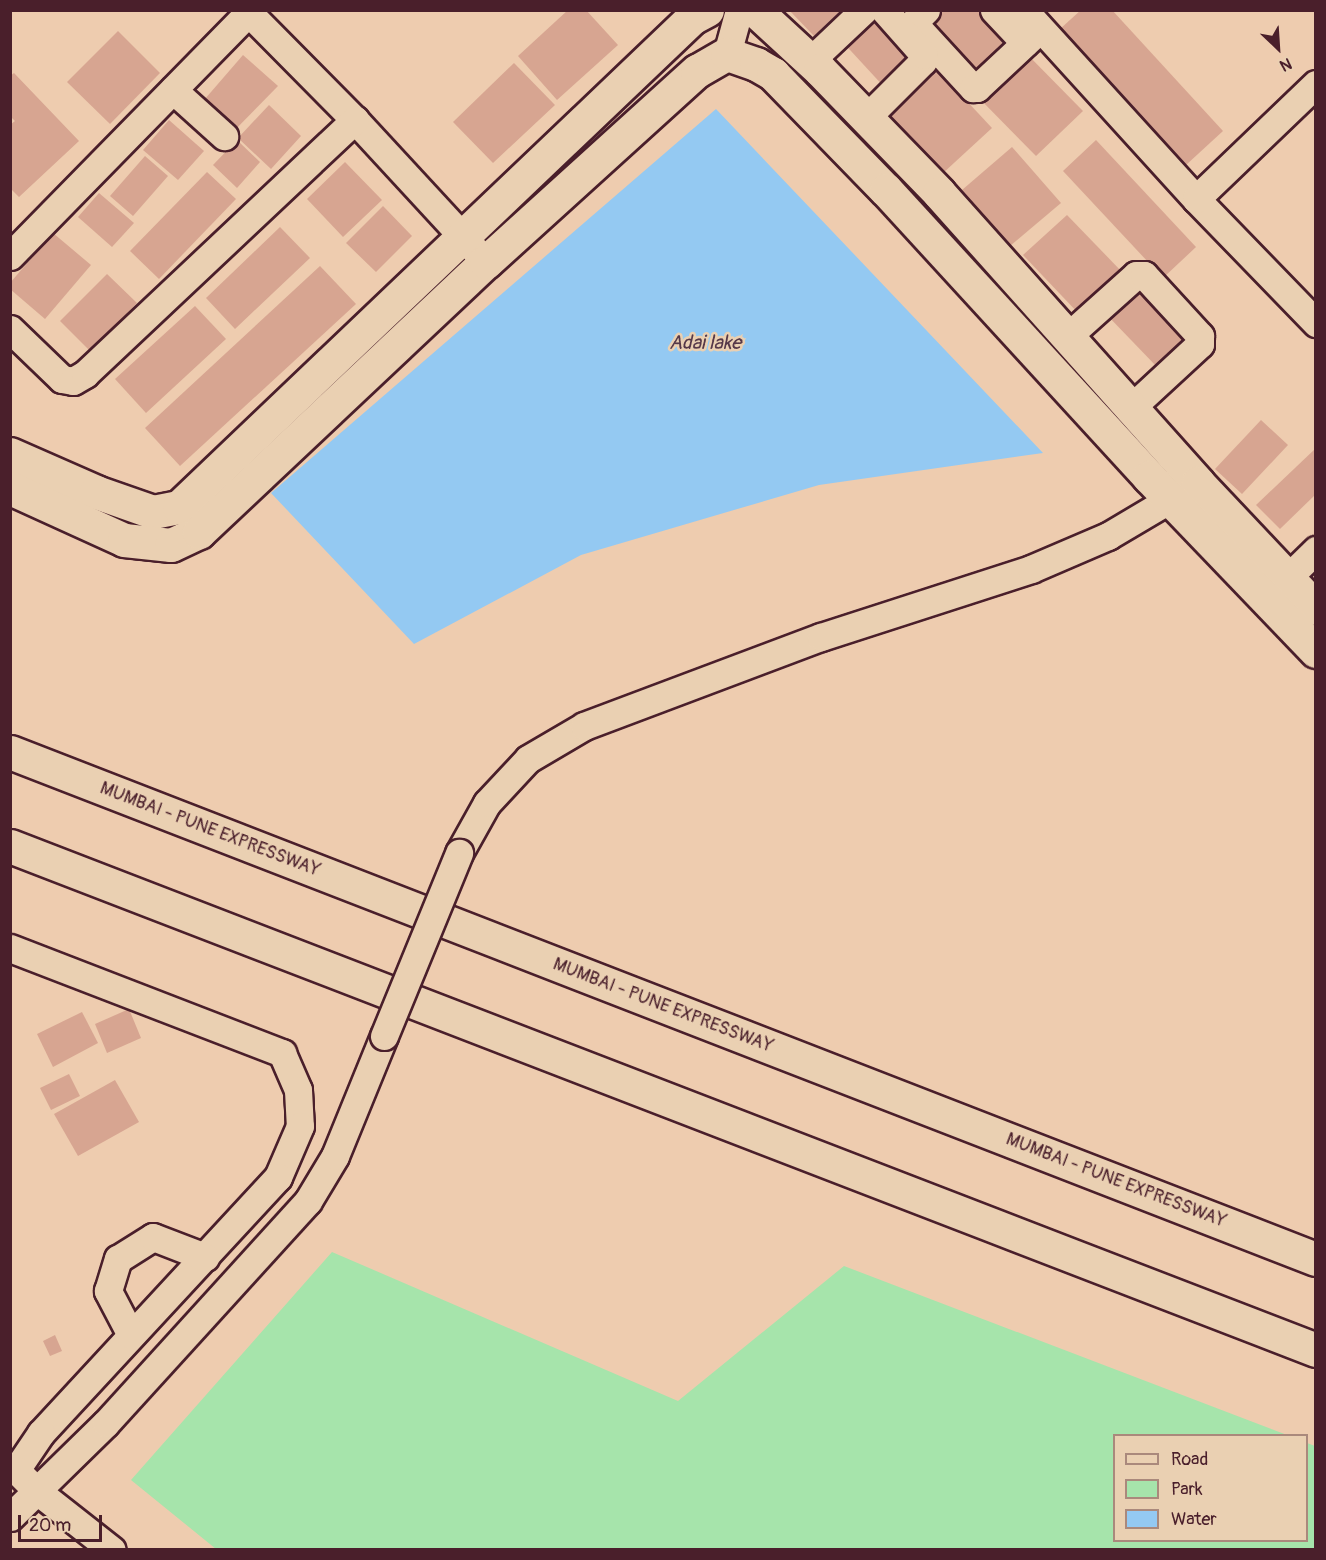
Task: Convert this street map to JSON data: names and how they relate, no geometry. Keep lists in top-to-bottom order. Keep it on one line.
{"streets":{"main road":["MUMBAI - PUNE EXPRESSWAY"]},"water":["Adai lake"],"legend":["Road","Park","Water"],"scale_bar":"20 m","north":"bottom right"}
